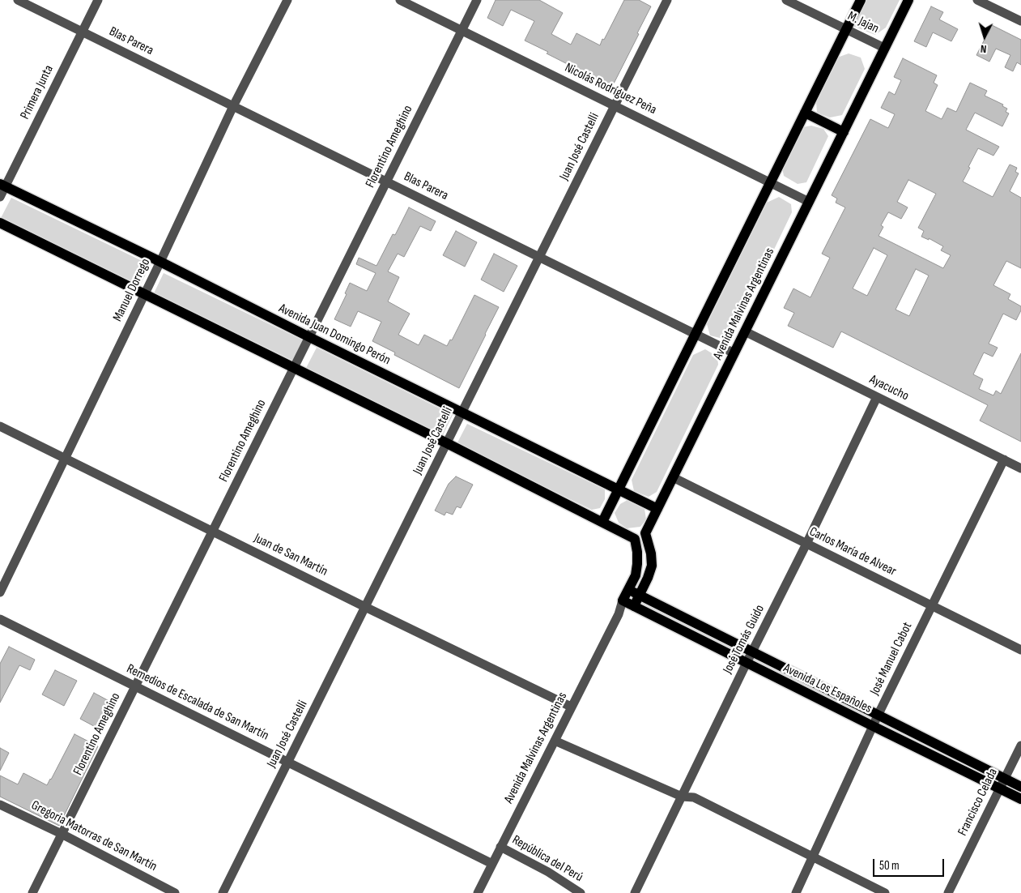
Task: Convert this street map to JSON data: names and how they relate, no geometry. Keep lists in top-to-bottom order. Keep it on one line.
{"streets":{"main road":["Avenida Malvinas Argentinas","Avenida Juan Domingo Perón","Avenida Los Españoles"],"street":["M. Jajan","Blas Parera","Nicolás Rodríguez Peña","Primera Junta","Florentino Ameghino","Juan José Castelli","Manuel Dorrego","Ayacucho","Carlos María de Alvear","Juan de San Martín","José Tomás Guido","José Manuel Cabot","Remedios de Escalada de San Martín","Francisco Celada","Gregoria Matorras de San Martín","República del Perú"]},"crossings":[["M. Jajan","Avenida Malvinas Argentinas"],["Blas Parera","Primera Junta"],["Blas Parera","Florentino Ameghino"],["Blas Parera","Juan José Castelli"],["Blas Parera","Manuel Dorrego"],["Blas Parera","Avenida Malvinas Argentinas"],["Nicolás Rodríguez Peña","Florentino Ameghino"],["Nicolás Rodríguez Peña","Juan José Castelli"],["Nicolás Rodríguez Peña","Avenida Malvinas Argentinas"],["Primera Junta","Avenida Juan Domingo Perón"],["Florentino Ameghino","Avenida Juan Domingo Perón"],["Florentino Ameghino","Juan de San Martín"],["Florentino Ameghino","Remedios de Escalada de San Martín"],["Florentino Ameghino","Gregoria Matorras de San Martín"],["Juan José Castelli","Avenida Juan Domingo Perón"],["Juan José Castelli","Juan de San Martín"],["Juan José Castelli","Remedios de Escalada de San Martín"],["Manuel Dorrego","Avenida Juan Domingo Perón"],["Manuel Dorrego","Juan de San Martín"],["Avenida Malvinas Argentinas","Avenida Juan Domingo Perón"],["Avenida Malvinas Argentinas","Ayacucho"],["Avenida Malvinas Argentinas","Carlos María de Alvear"],["Avenida Malvinas Argentinas","Juan de San Martín"],["Avenida Malvinas Argentinas","Avenida Los Españoles"],["Avenida Malvinas Argentinas","Remedios de Escalada de San Martín"],["Avenida Malvinas Argentinas","República del Perú"],["Ayacucho","José Tomás Guido"],["Ayacucho","José Manuel Cabot"],["Carlos María de Alvear","José Tomás Guido"],["Carlos María de Alvear","José Manuel Cabot"],["José Tomás Guido","Avenida Los Españoles"],["José Manuel Cabot","Avenida Los Españoles"],["Avenida Los Españoles","Francisco Celada"]],"scale_bar":"50 m","north":"bottom"}
